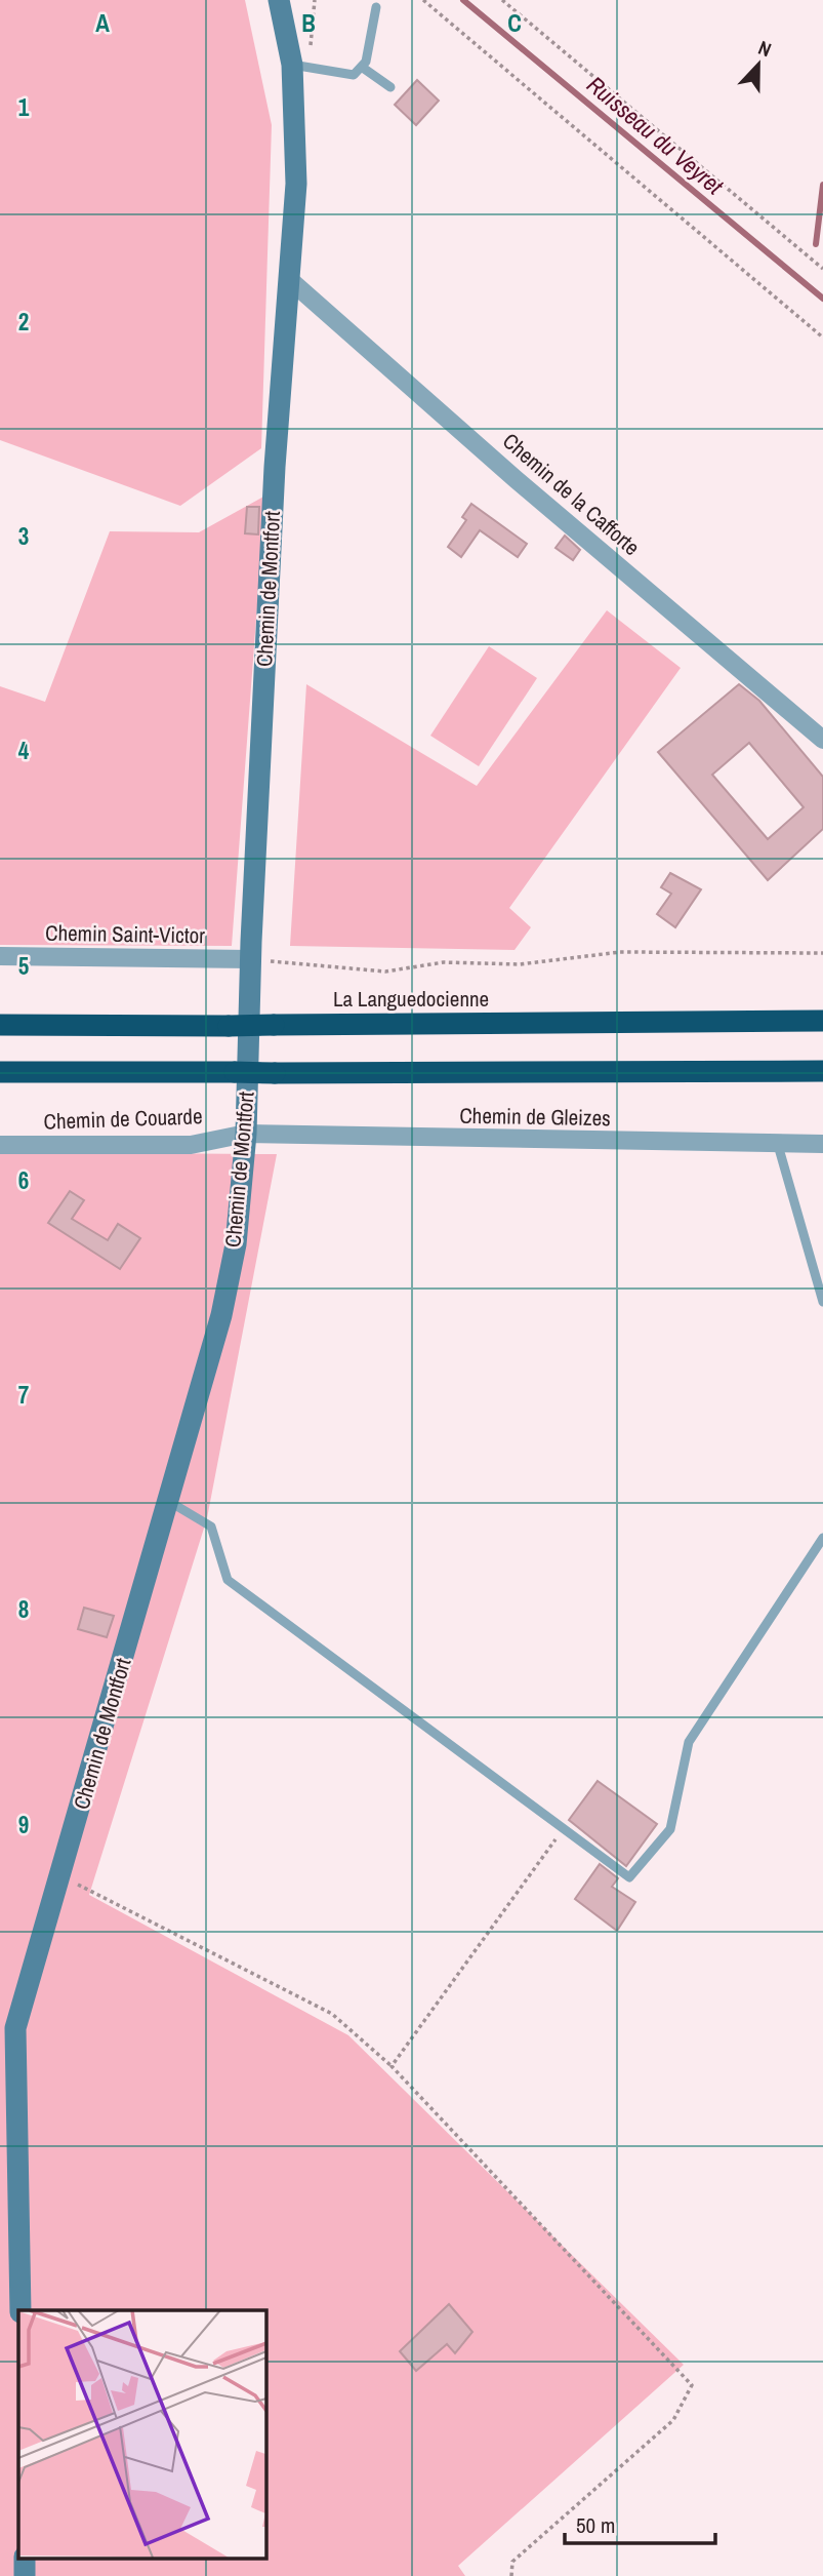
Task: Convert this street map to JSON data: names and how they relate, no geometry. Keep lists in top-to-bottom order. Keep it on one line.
{"streets":{"highway":["La Languedocienne"],"street":["Chemin de la Cafforte","Chemin de Montfort","Chemin Saint-Victor","Chemin de Gleizes","Chemin de Couarde"]},"crossings":[["Chemin de la Cafforte","Chemin de Montfort"],["Chemin de Montfort","Chemin Saint-Victor"],["Chemin de Montfort","Chemin de Gleizes"],["Chemin de Montfort","Chemin de Couarde"],["Chemin de Gleizes","Chemin de Couarde"]],"water":["Ruisseau du Veyret"],"scale_bar":"50 m","north":"top","grid":{"columns":["A","B","C"],"rows":["1","2","3","4","5","6","7","8","9"]}}
